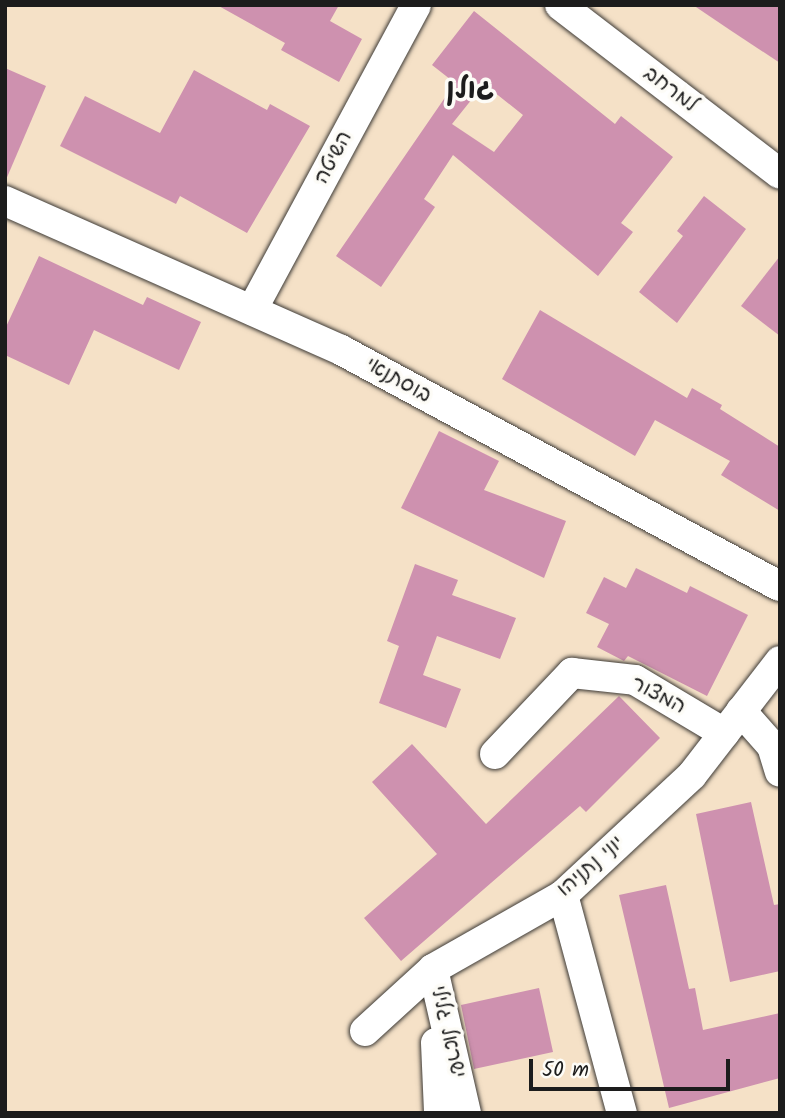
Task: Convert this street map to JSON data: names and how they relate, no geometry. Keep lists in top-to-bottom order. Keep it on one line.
{"streets":{"street":["למרחב","השיטה","בוסתנאי","המצור","יוני נתניהו","ישראל גלילי"]},"crossings":[["השיטה","בוסתנאי"],["המצור","יוני נתניהו"],["יוני נתניהו","ישראל גלילי"]],"districts":["גולן"],"scale_bar":"50 m"}
